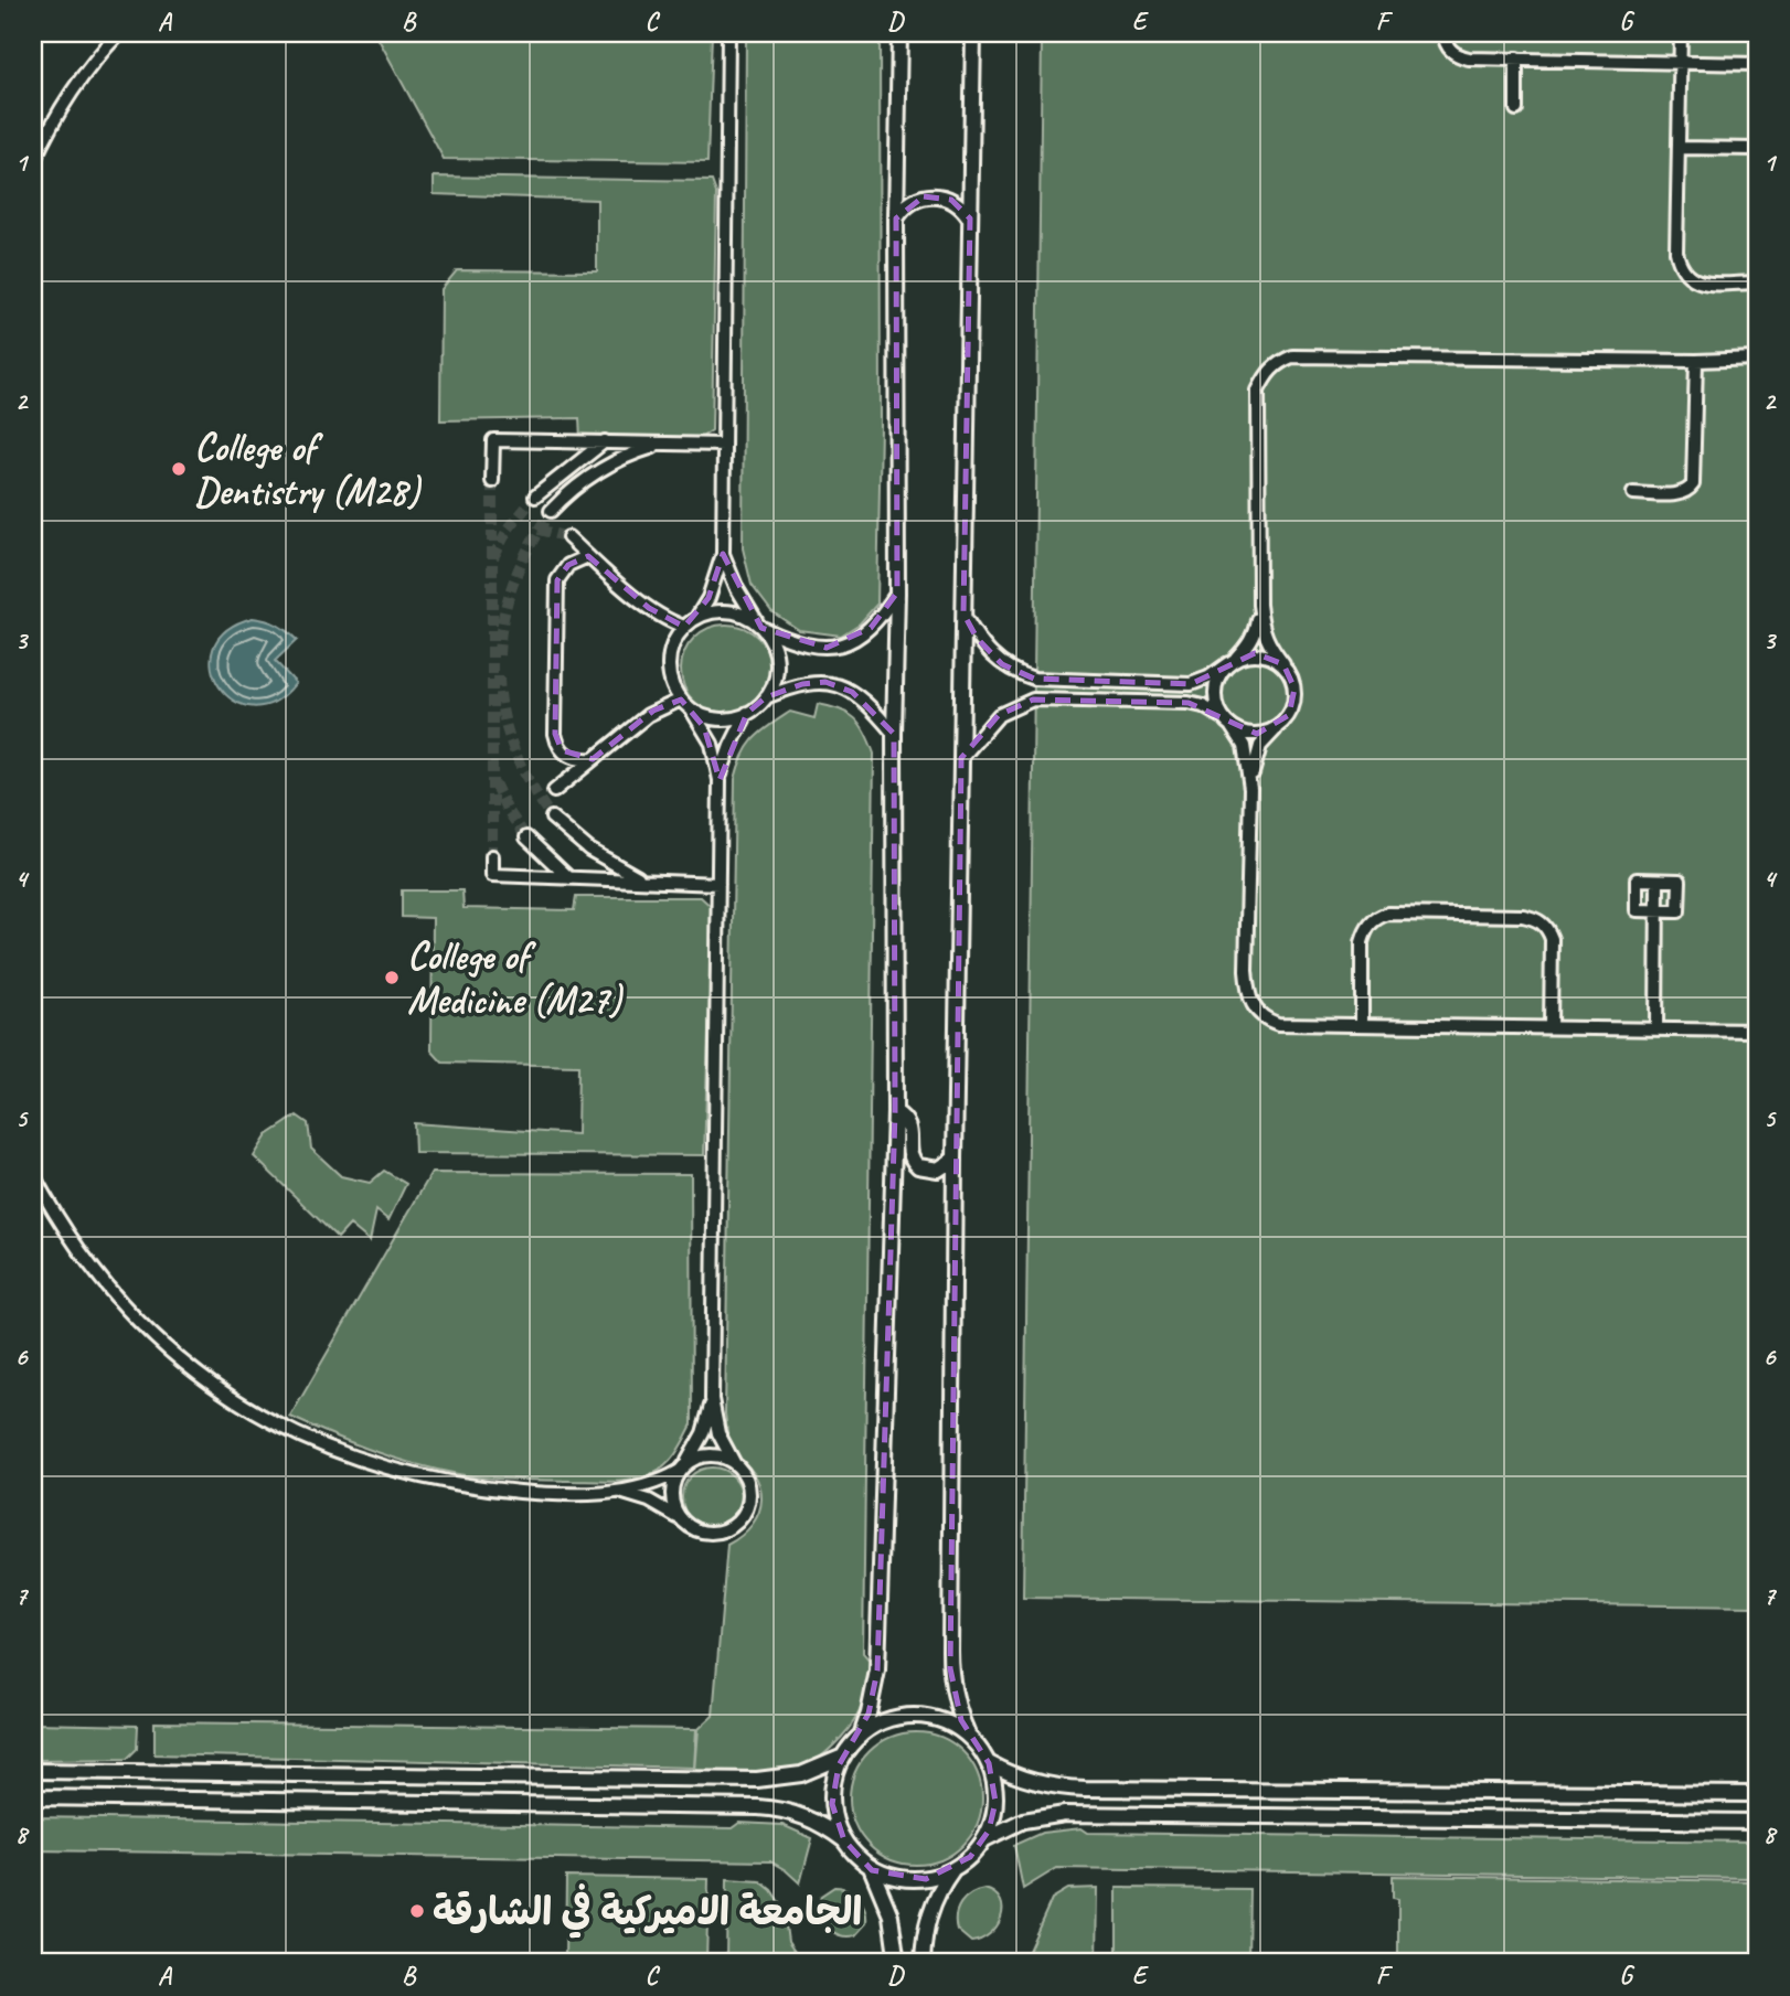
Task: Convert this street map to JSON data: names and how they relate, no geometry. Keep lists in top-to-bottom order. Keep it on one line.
{"places":["College of Dentistry (M28)","College of Medicine (M27)","الجامعة الاميركية في الشارقة"],"grid":{"columns":["A","B","C","D","E","F","G"],"rows":["1","2","3","4","5","6","7","8"]}}
